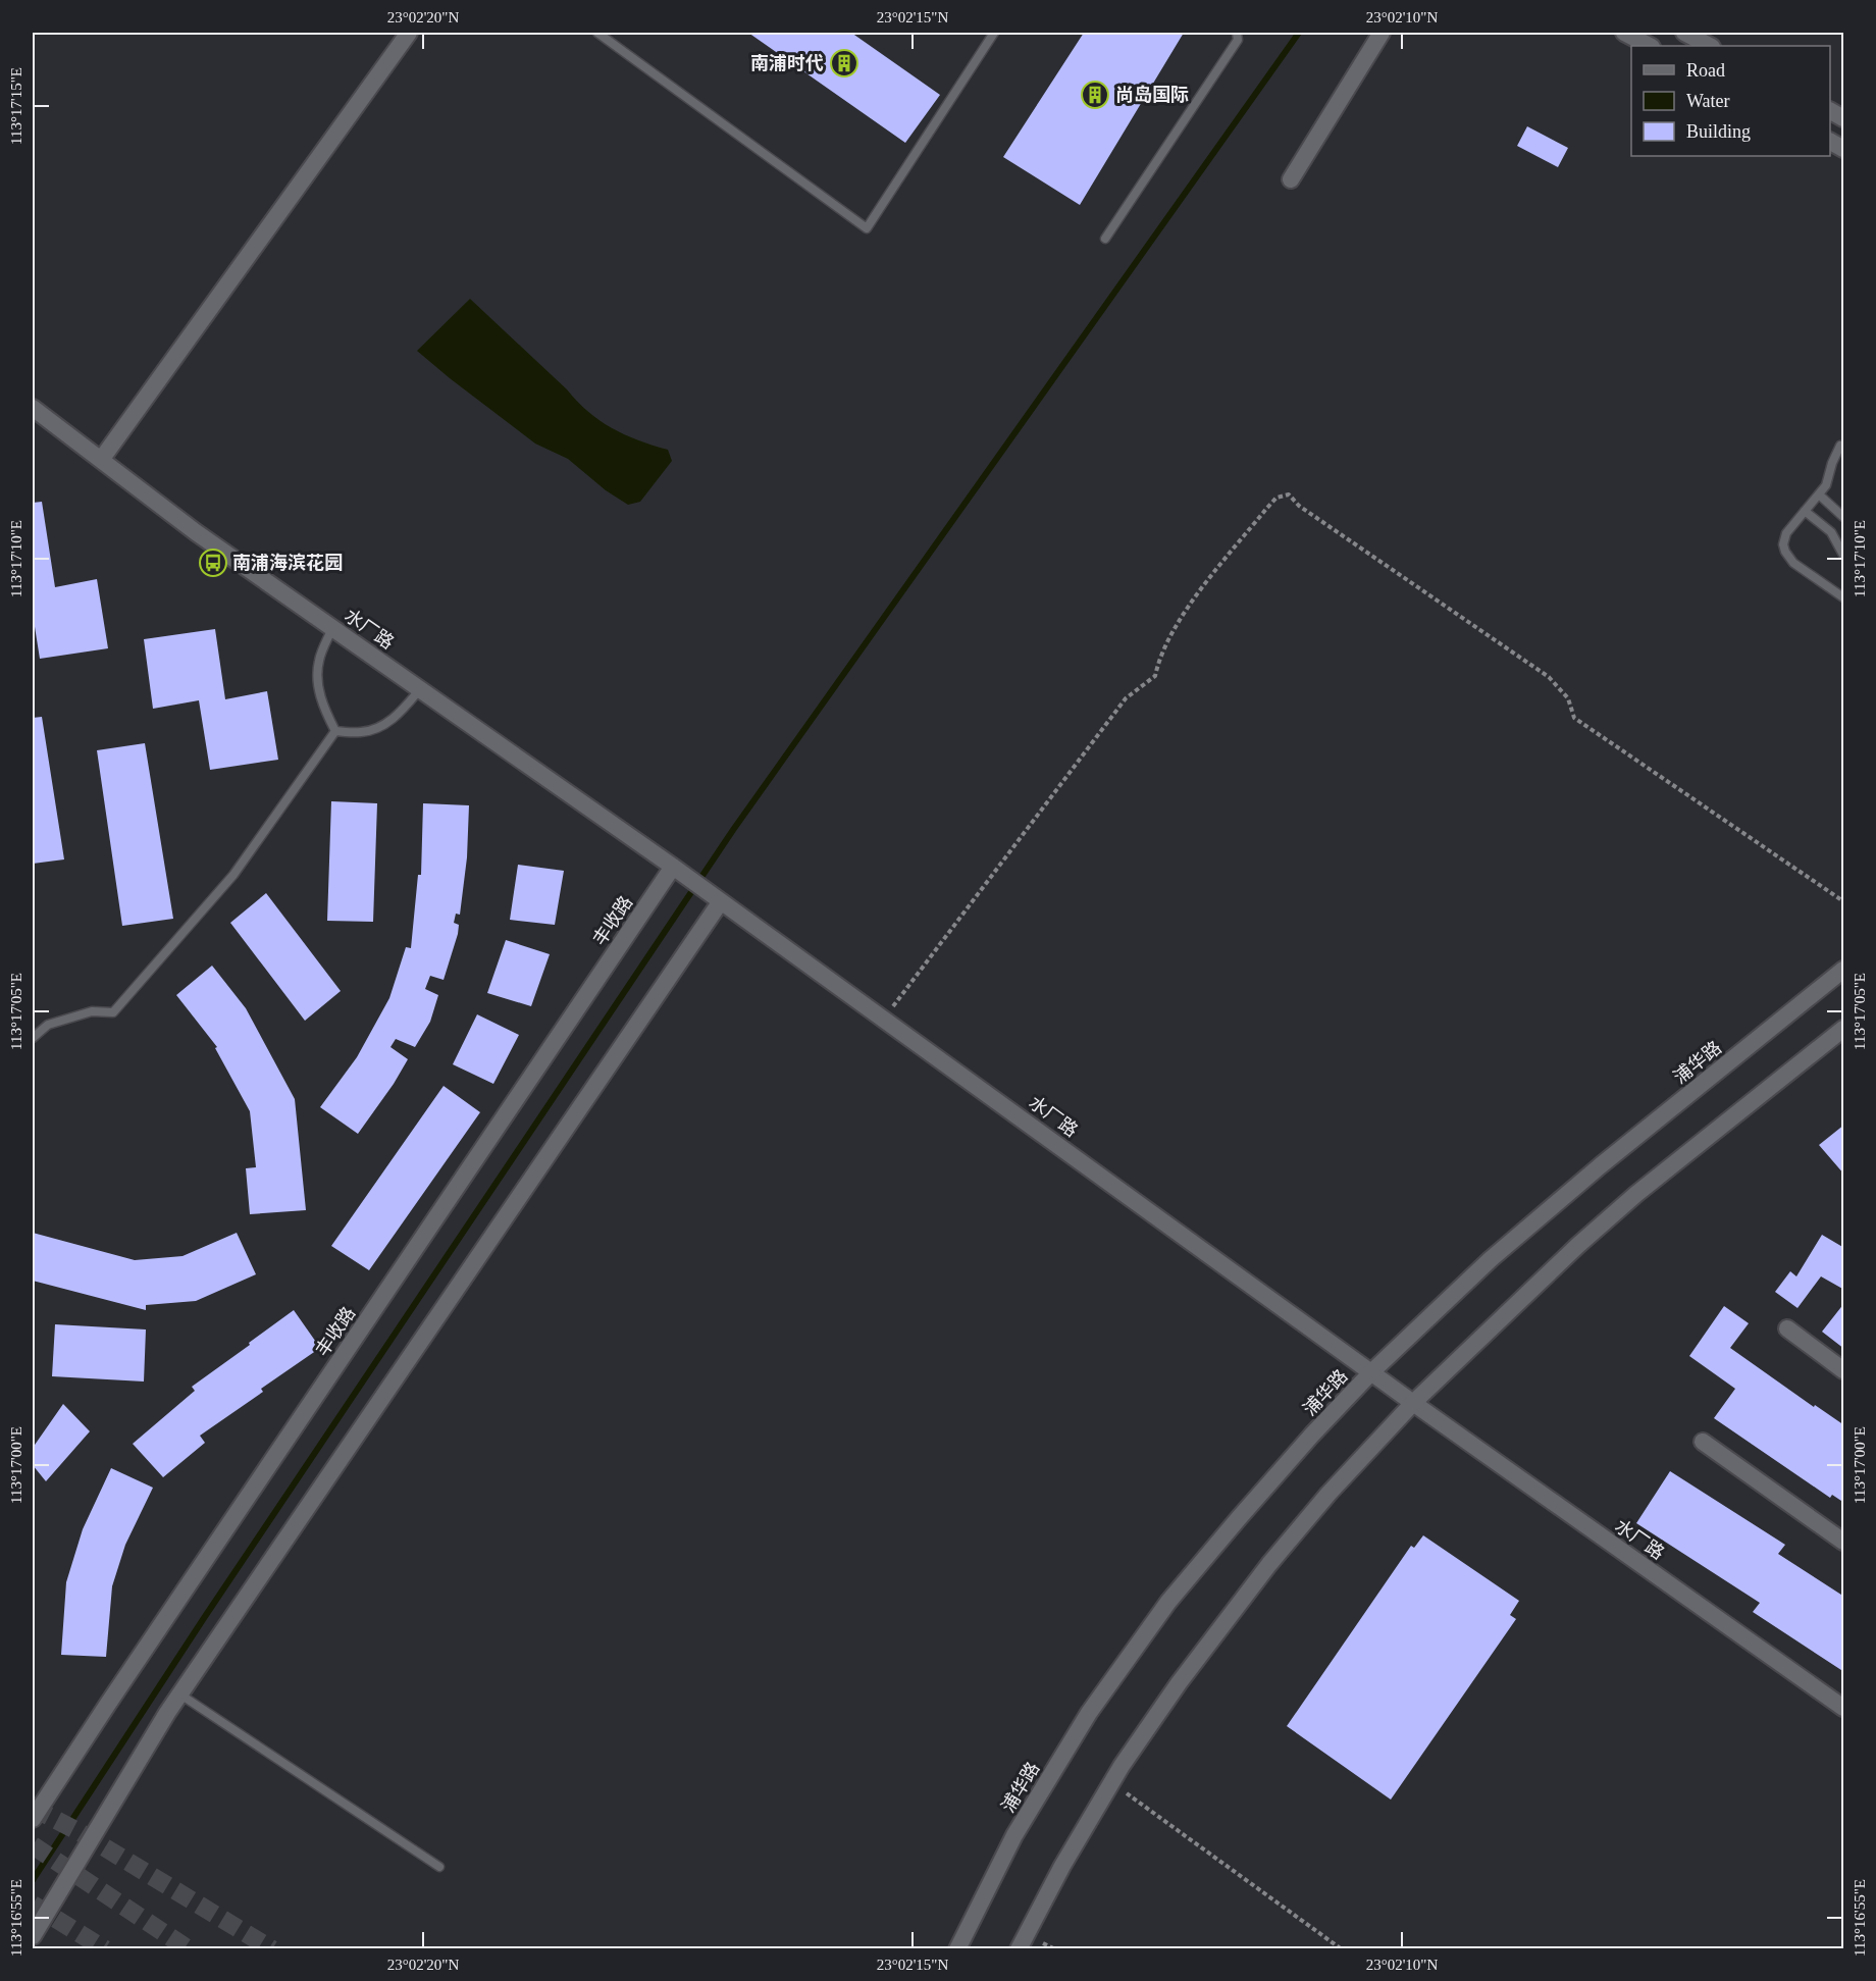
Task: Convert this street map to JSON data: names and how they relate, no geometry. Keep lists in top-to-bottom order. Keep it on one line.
{"streets":{"street":["水厂路","丰收路","浦华路"]},"crossings":[["水厂路","丰收路"],["水厂路","浦华路"]],"places":{"building":["南浦时代","尚岛国际"],"bus stop":["南浦海滨花园"]},"legend":["Road","Water","Building"],"coordinates":["23°02'20\"N","23°02'15\"N","23°02'10\"N","113°17'15\"E","113°17'10\"E","113°17'05\"E","113°17'00\"E","113°16'55\"E"]}
